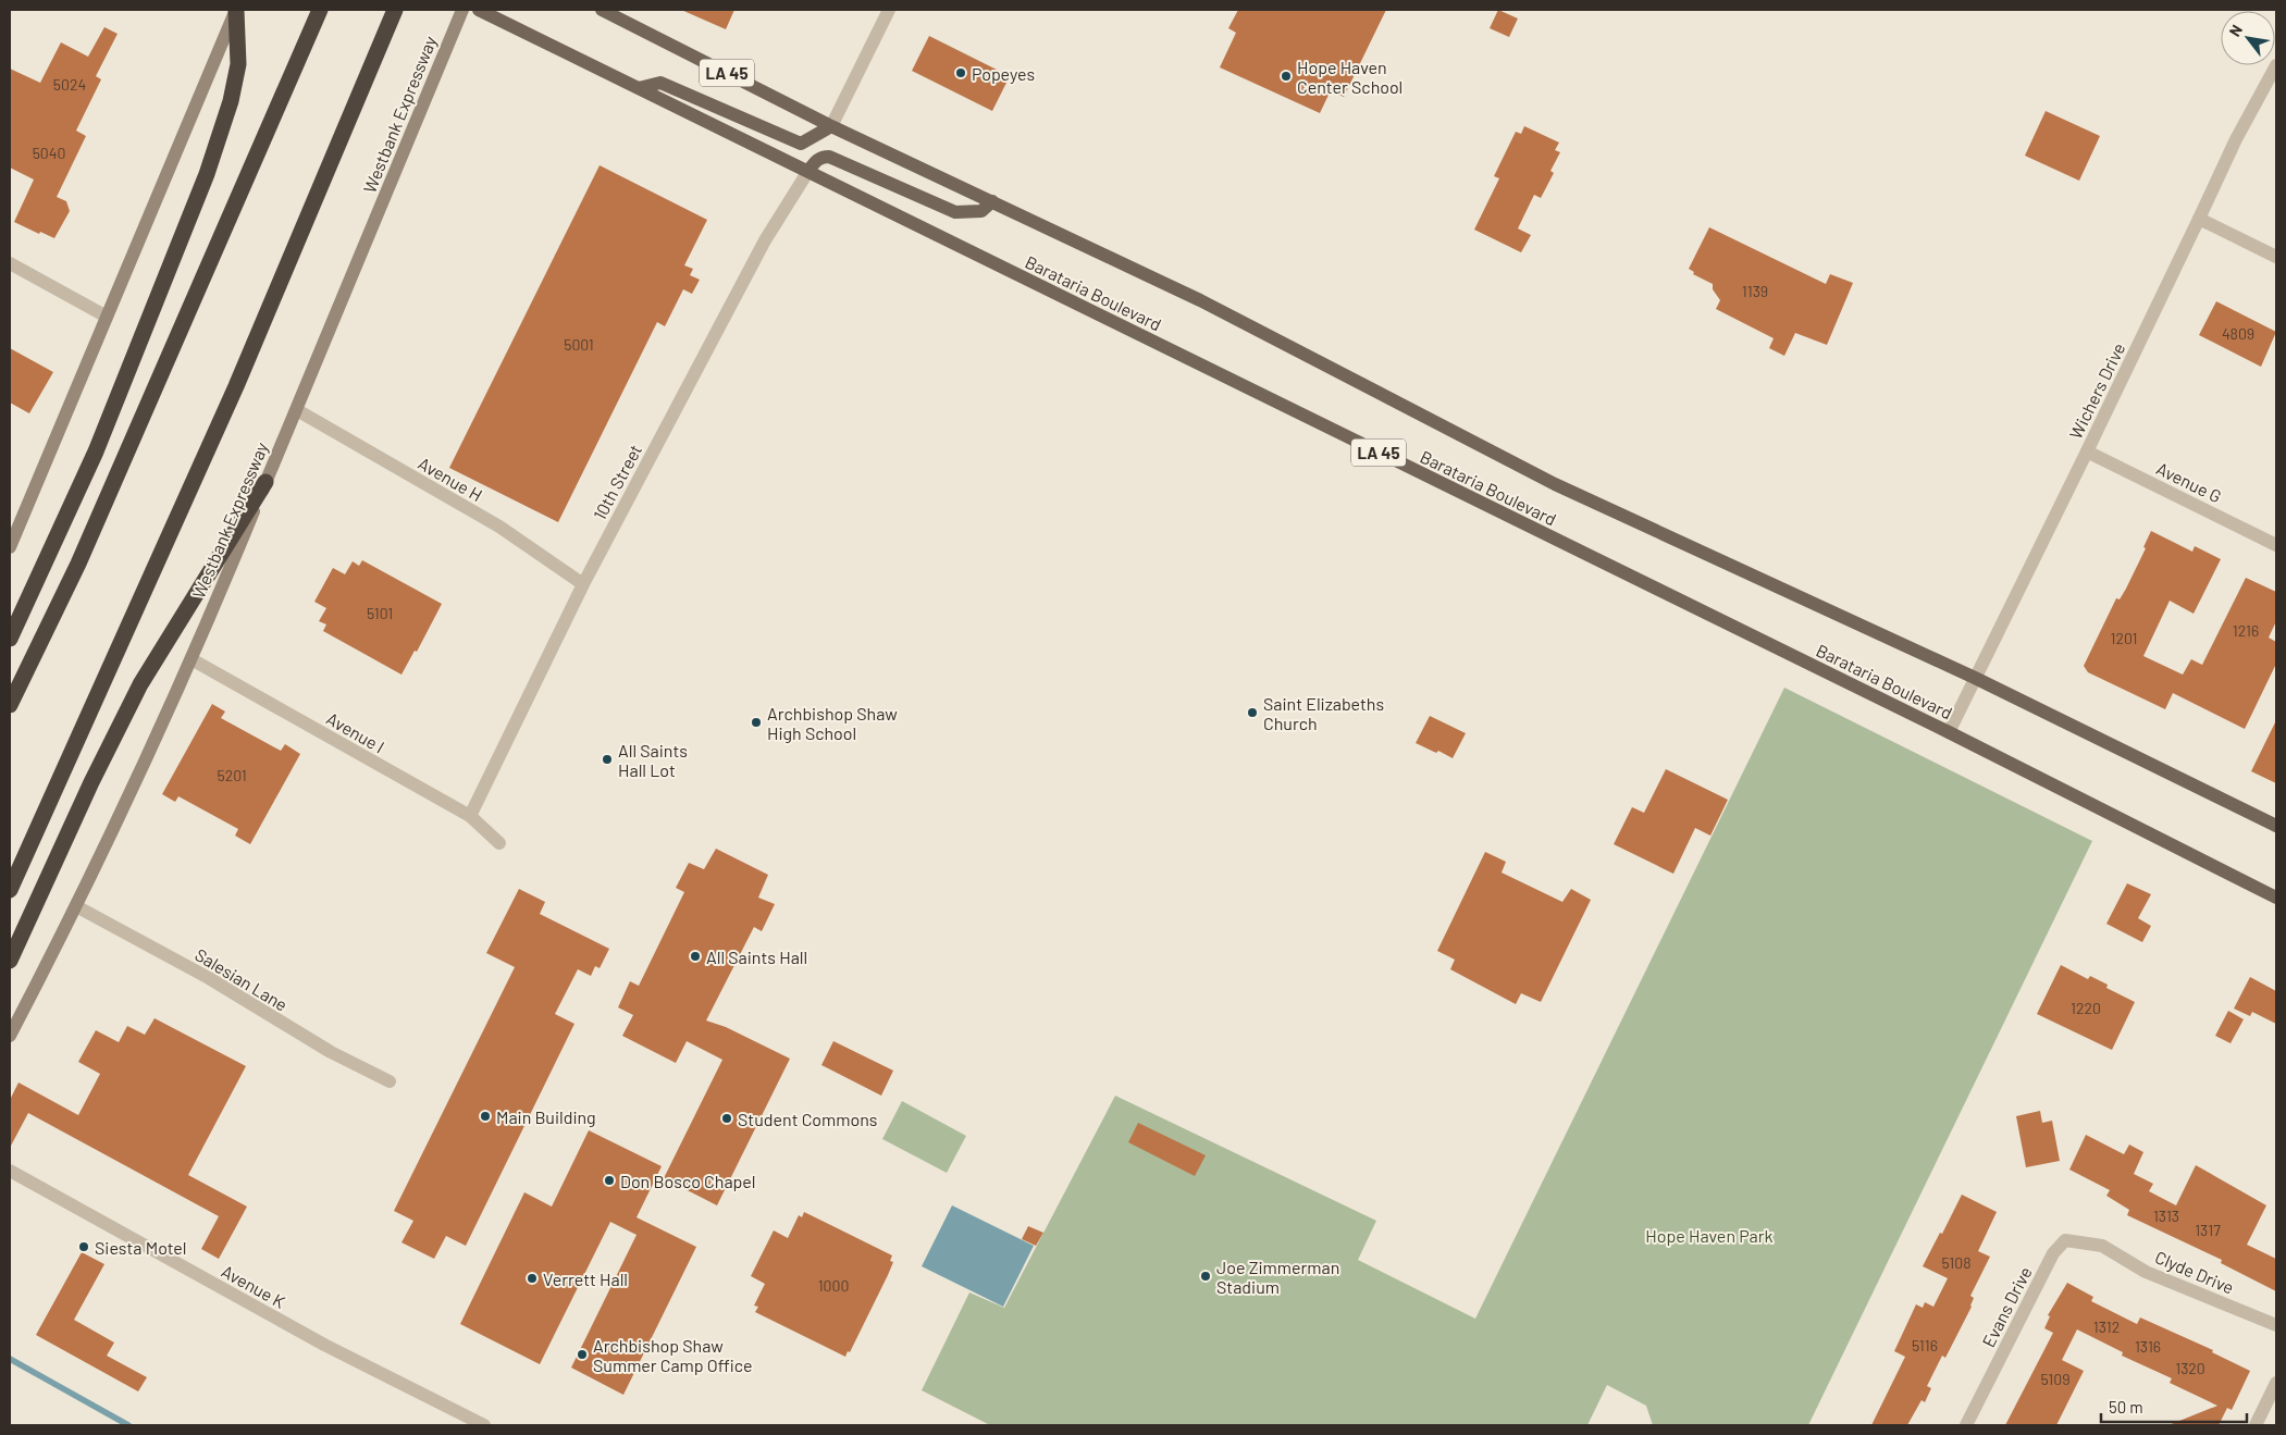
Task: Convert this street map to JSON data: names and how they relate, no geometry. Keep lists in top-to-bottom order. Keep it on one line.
{"streets":{"main road":["LA 45","Westbank Expressway","Barataria Boulevard"],"street":["Wichers Drive","Avenue H","10th Street","Avenue G","Avenue I","Salesian Lane","Clyde Drive","Avenue K","Evans Drive"]},"crossings":[["Westbank Expressway","Avenue H"],["Westbank Expressway","Avenue I"],["Westbank Expressway","Salesian Lane"],["Barataria Boulevard","Wichers Drive"],["Barataria Boulevard","10th Street"],["Wichers Drive","Avenue G"],["Avenue H","10th Street"],["10th Street","Avenue I"],["Clyde Drive","Evans Drive"]],"parks":["Hope Haven Park"],"places":["Popeyes","Hope Haven Center School","Saint Elizabeths Church","Archbishop Shaw High School","All Saints Hall Lot","All Saints Hall","Main Building","Student Commons","Don Bosco Chapel","Siesta Motel","Joe Zimmerman Stadium","Verrett Hall","Archbishop Shaw Summer Camp Office"],"house_numbers":["5024","5040","1139","4809","5001","5101","1216","1201","5201","1220","1313","1317","5108","1000","1312","5116","1316","1320","5109"],"scale_bar":"50 m","north":"top left"}
